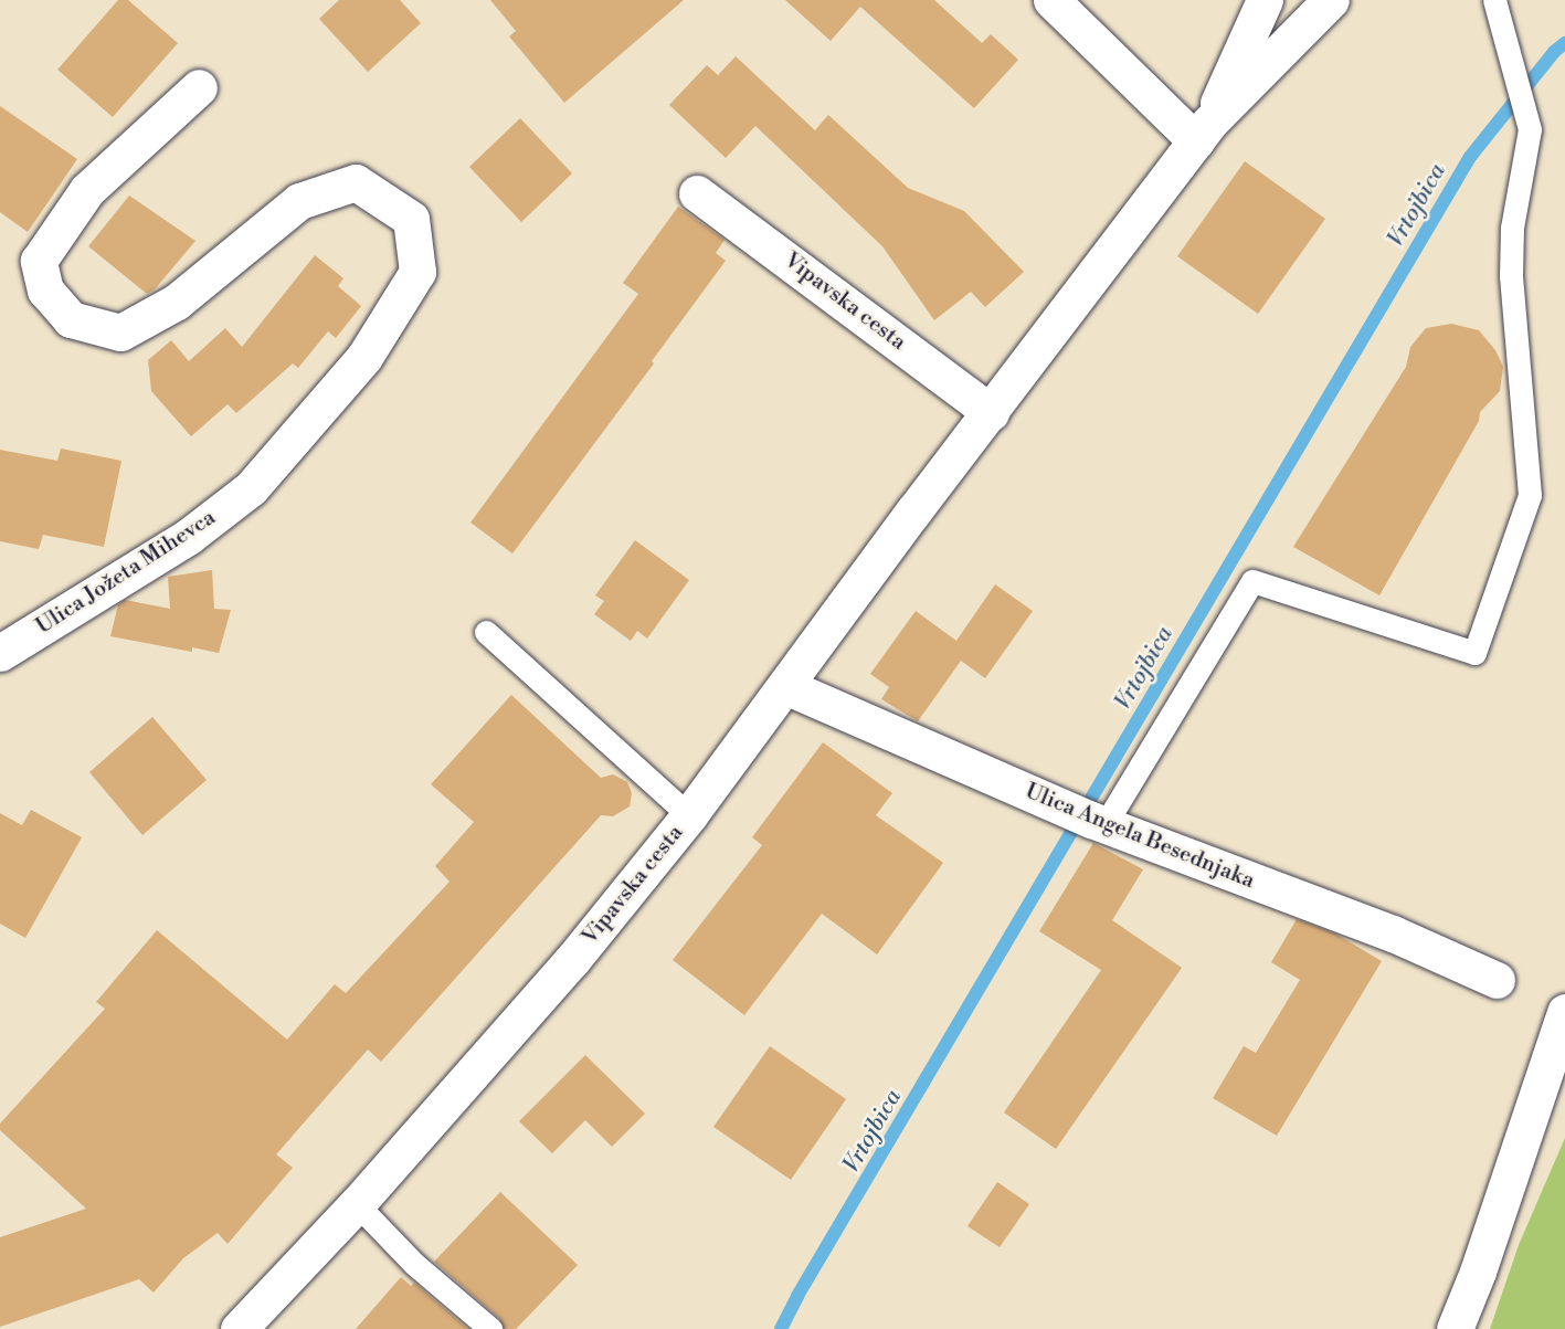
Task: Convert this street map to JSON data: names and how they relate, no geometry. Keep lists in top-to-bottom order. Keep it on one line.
{"streets":{"street":["Vipavska cesta","Ulica Jožeta Mihevca","Ulica Angela Besednjaka"]},"crossings":[["Vipavska cesta","Ulica Angela Besednjaka"]],"water":["Vrtojbica"]}
